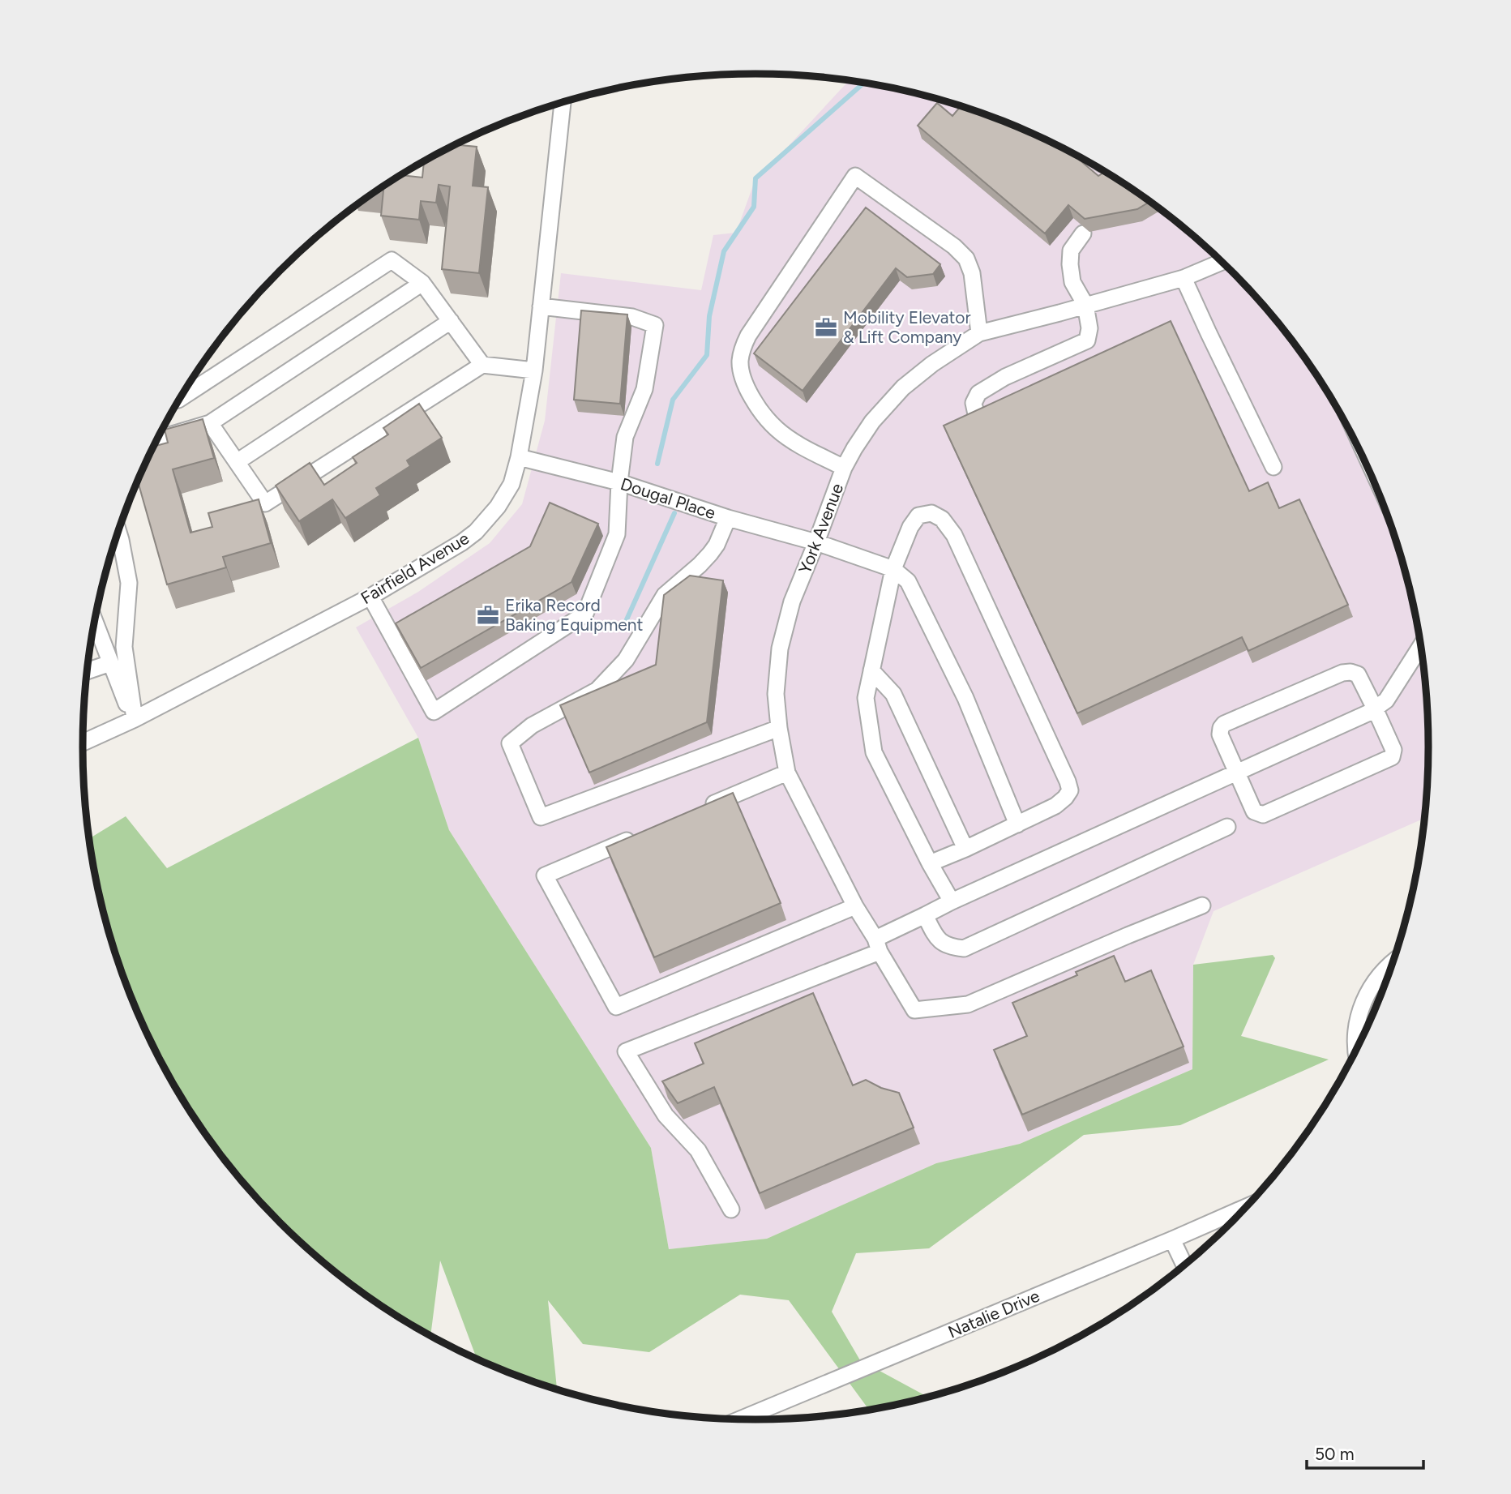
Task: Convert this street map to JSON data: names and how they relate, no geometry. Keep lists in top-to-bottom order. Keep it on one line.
{"streets":{"street":["Dougal Place","York Avenue","Fairfield Avenue","Natalie Drive"]},"crossings":[["Dougal Place","York Avenue"],["Dougal Place","Fairfield Avenue"]],"places":{"office":["Mobility Elevator & Lift Company","Erika Record Baking Equipment"]},"scale_bar":"50 m"}
